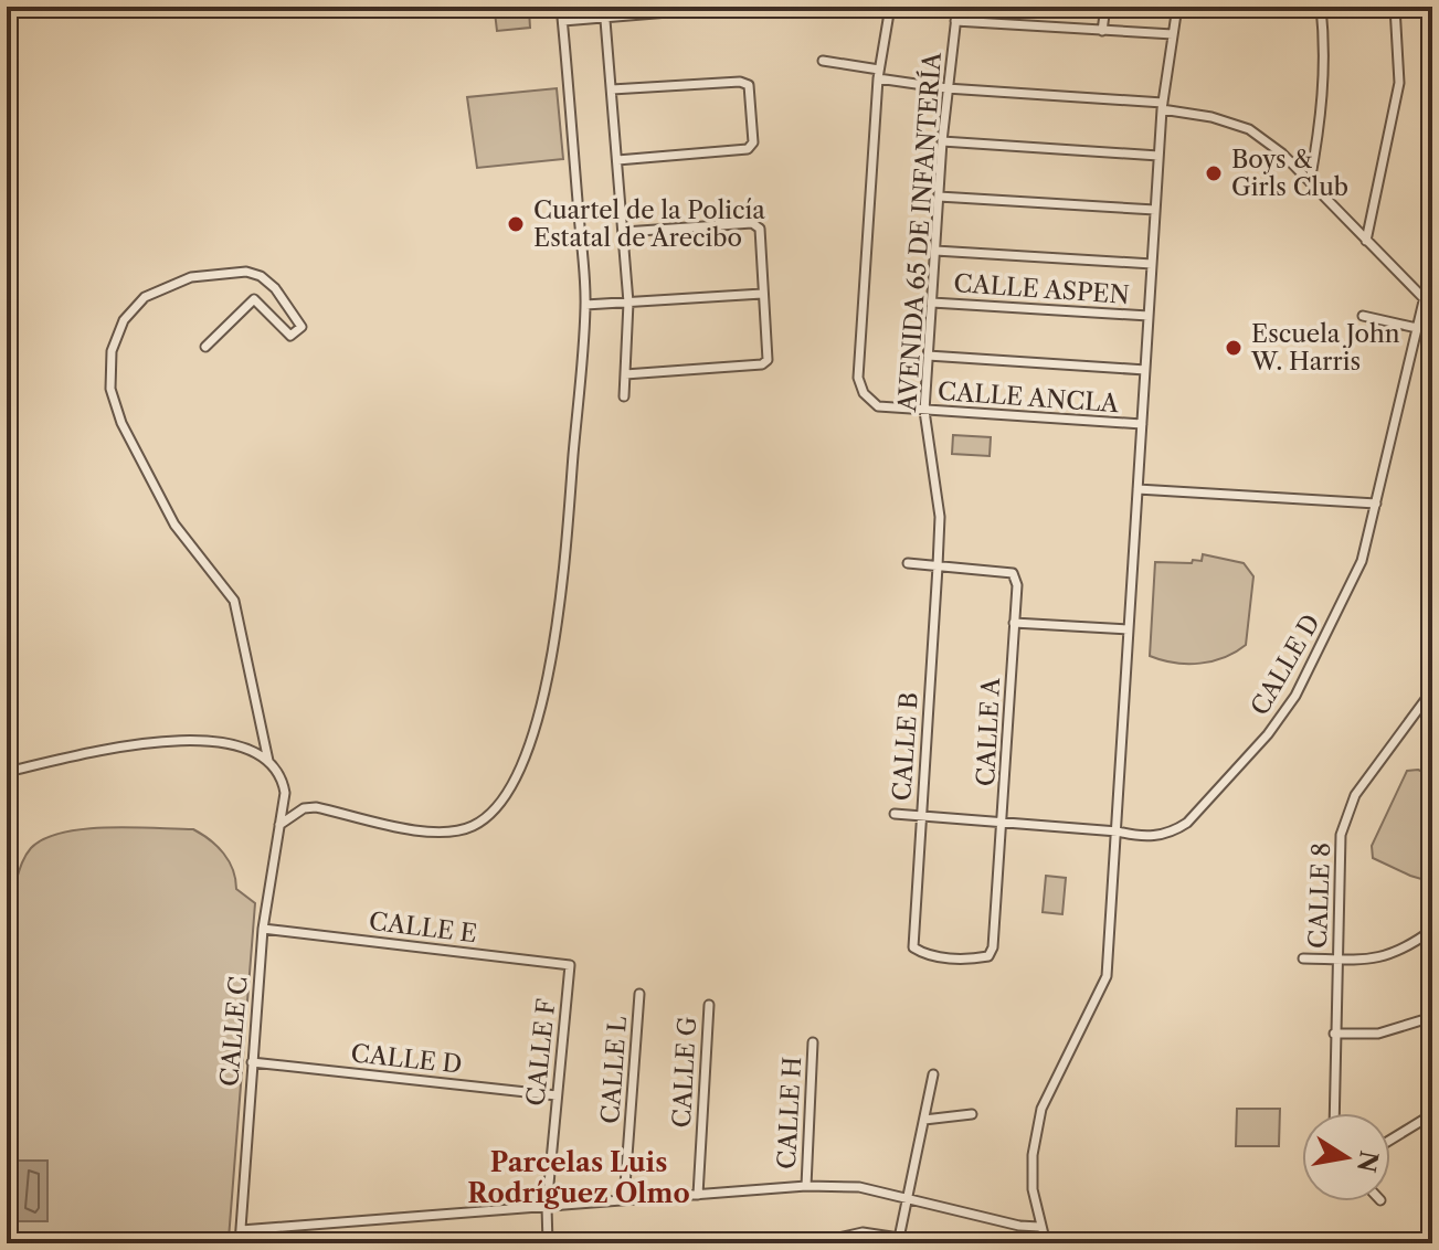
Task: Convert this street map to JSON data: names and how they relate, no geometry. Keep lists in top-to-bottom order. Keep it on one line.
{"streets":{"street":["AVENIDA 65 DE INFANTERÍA","CALLE ASPEN","CALLE ANCLA","CALLE D","CALLE A","CALLE B","CALLE 8","CALLE E","CALLE C","CALLE F","CALLE L","CALLE G","CALLE H"]},"crossings":[["AVENIDA 65 DE INFANTERÍA","CALLE ASPEN"],["AVENIDA 65 DE INFANTERÍA","CALLE ANCLA"],["AVENIDA 65 DE INFANTERÍA","CALLE B"],["CALLE D","CALLE A"],["CALLE D","CALLE B"],["CALLE D","CALLE C"],["CALLE D","CALLE F"],["CALLE A","CALLE B"],["CALLE E","CALLE C"],["CALLE E","CALLE F"]],"districts":["Parcelas Luis Rodríguez Olmo"],"places":["Boys & Girls Club","Cuartel de la Policía Estatal de Arecibo","Escuela John W. Harris"],"north":"right"}
